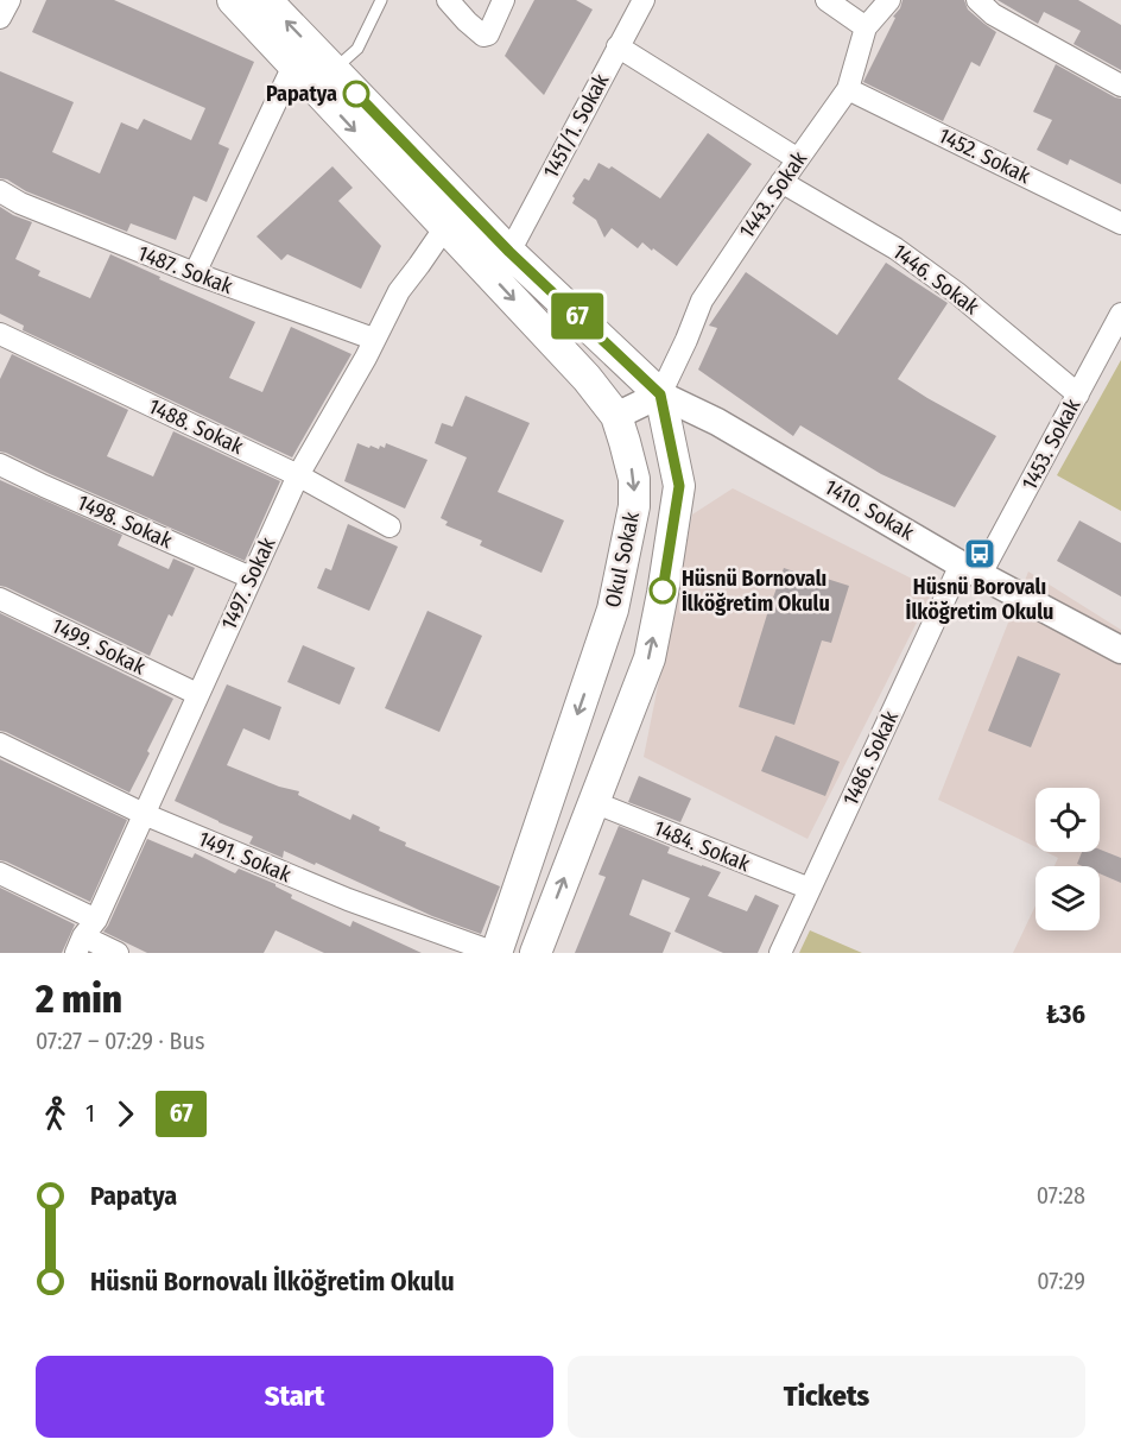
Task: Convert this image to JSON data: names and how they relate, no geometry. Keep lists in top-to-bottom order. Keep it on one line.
{"streets":{"main road":["Okul Sokak"],"street":["1451/1. Sokak","1452. Sokak","1443. Sokak","1487. Sokak","1446. Sokak","1488. Sokak","1453. Sokak","1410. Sokak","1498. Sokak","1497. Sokak","1499. Sokak","1486. Sokak","1484. Sokak","1491. Sokak"]},"crossings":[["1452. Sokak","1443. Sokak"],["1443. Sokak","1446. Sokak"],["1443. Sokak","1410. Sokak"],["1443. Sokak","Okul Sokak"],["1487. Sokak","1497. Sokak"],["1446. Sokak","1453. Sokak"],["1488. Sokak","1497. Sokak"],["1453. Sokak","1410. Sokak"],["1453. Sokak","1486. Sokak"],["1410. Sokak","Okul Sokak"],["1410. Sokak","1486. Sokak"],["1498. Sokak","1497. Sokak"],["Okul Sokak","1497. Sokak"],["Okul Sokak","1484. Sokak"],["Okul Sokak","1491. Sokak"],["1497. Sokak","1499. Sokak"],["1497. Sokak","1491. Sokak"],["1486. Sokak","1484. Sokak"]],"places":{"other":["Papatya","Hüsnü Bornovalı İlköğretim Okulu"],"bus stop":["Hüsnü Borovalı İlköğretim Okulu"]},"lines":["bus line 67"],"page":{"on_map":"67","heading":["2 min","07:27 – 07:29 · Bus","₺36"],"legs":["1","67"],"list":[{"name":"Papatya","value":"07:28"},{"name":"Hüsnü Bornovalı İlköğretim Okulu","value":"07:29"}],"buttons":["Start","Tickets"]}}
